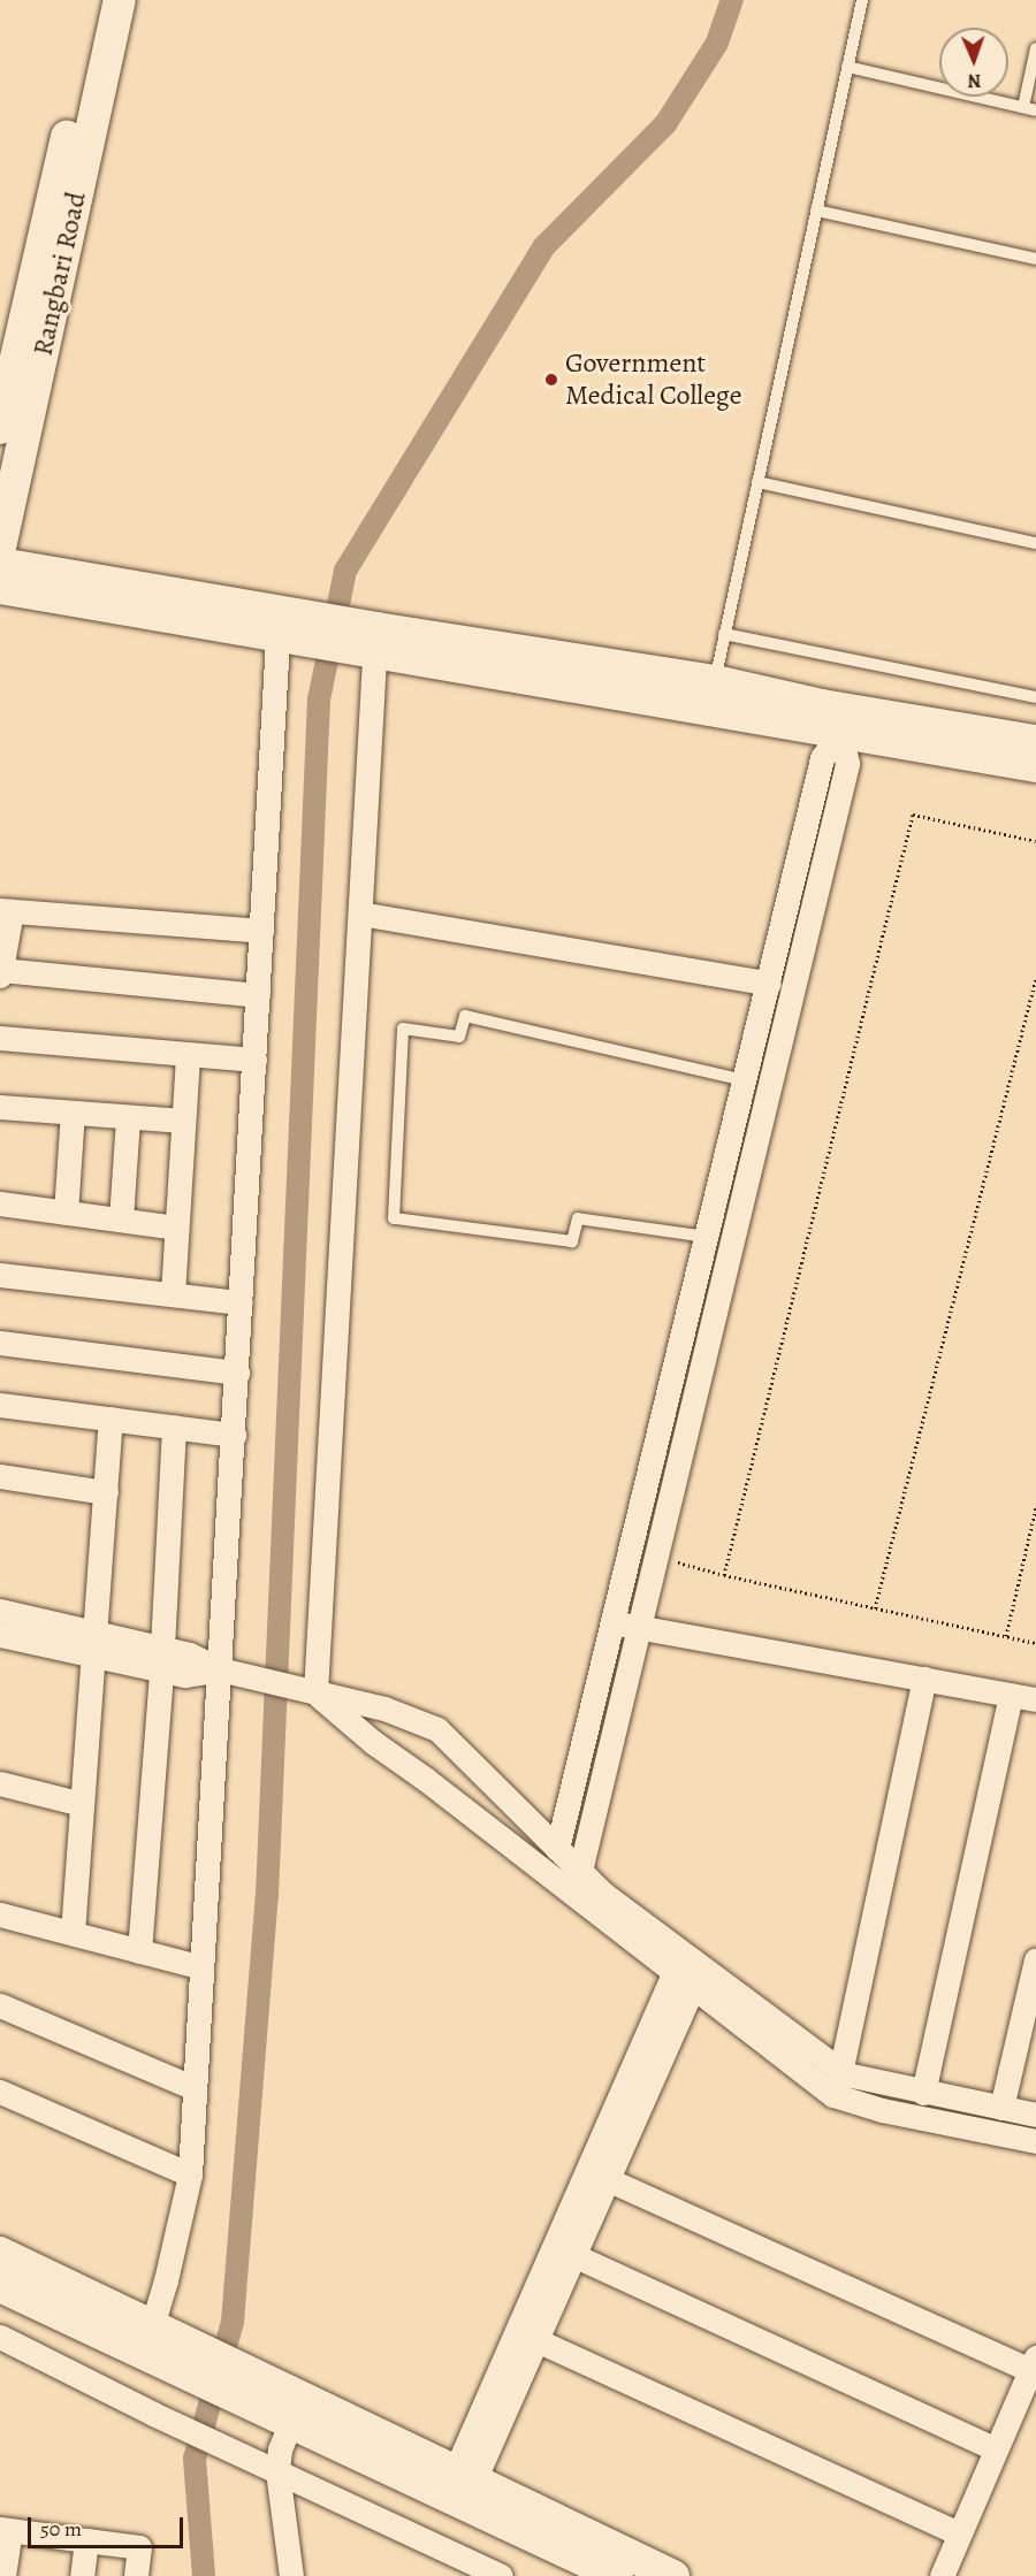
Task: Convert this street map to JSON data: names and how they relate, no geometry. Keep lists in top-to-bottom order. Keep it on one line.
{"streets":{"street":["Rangbari Road"]},"places":["Government Medical College"],"scale_bar":"50 m","north":"bottom"}
